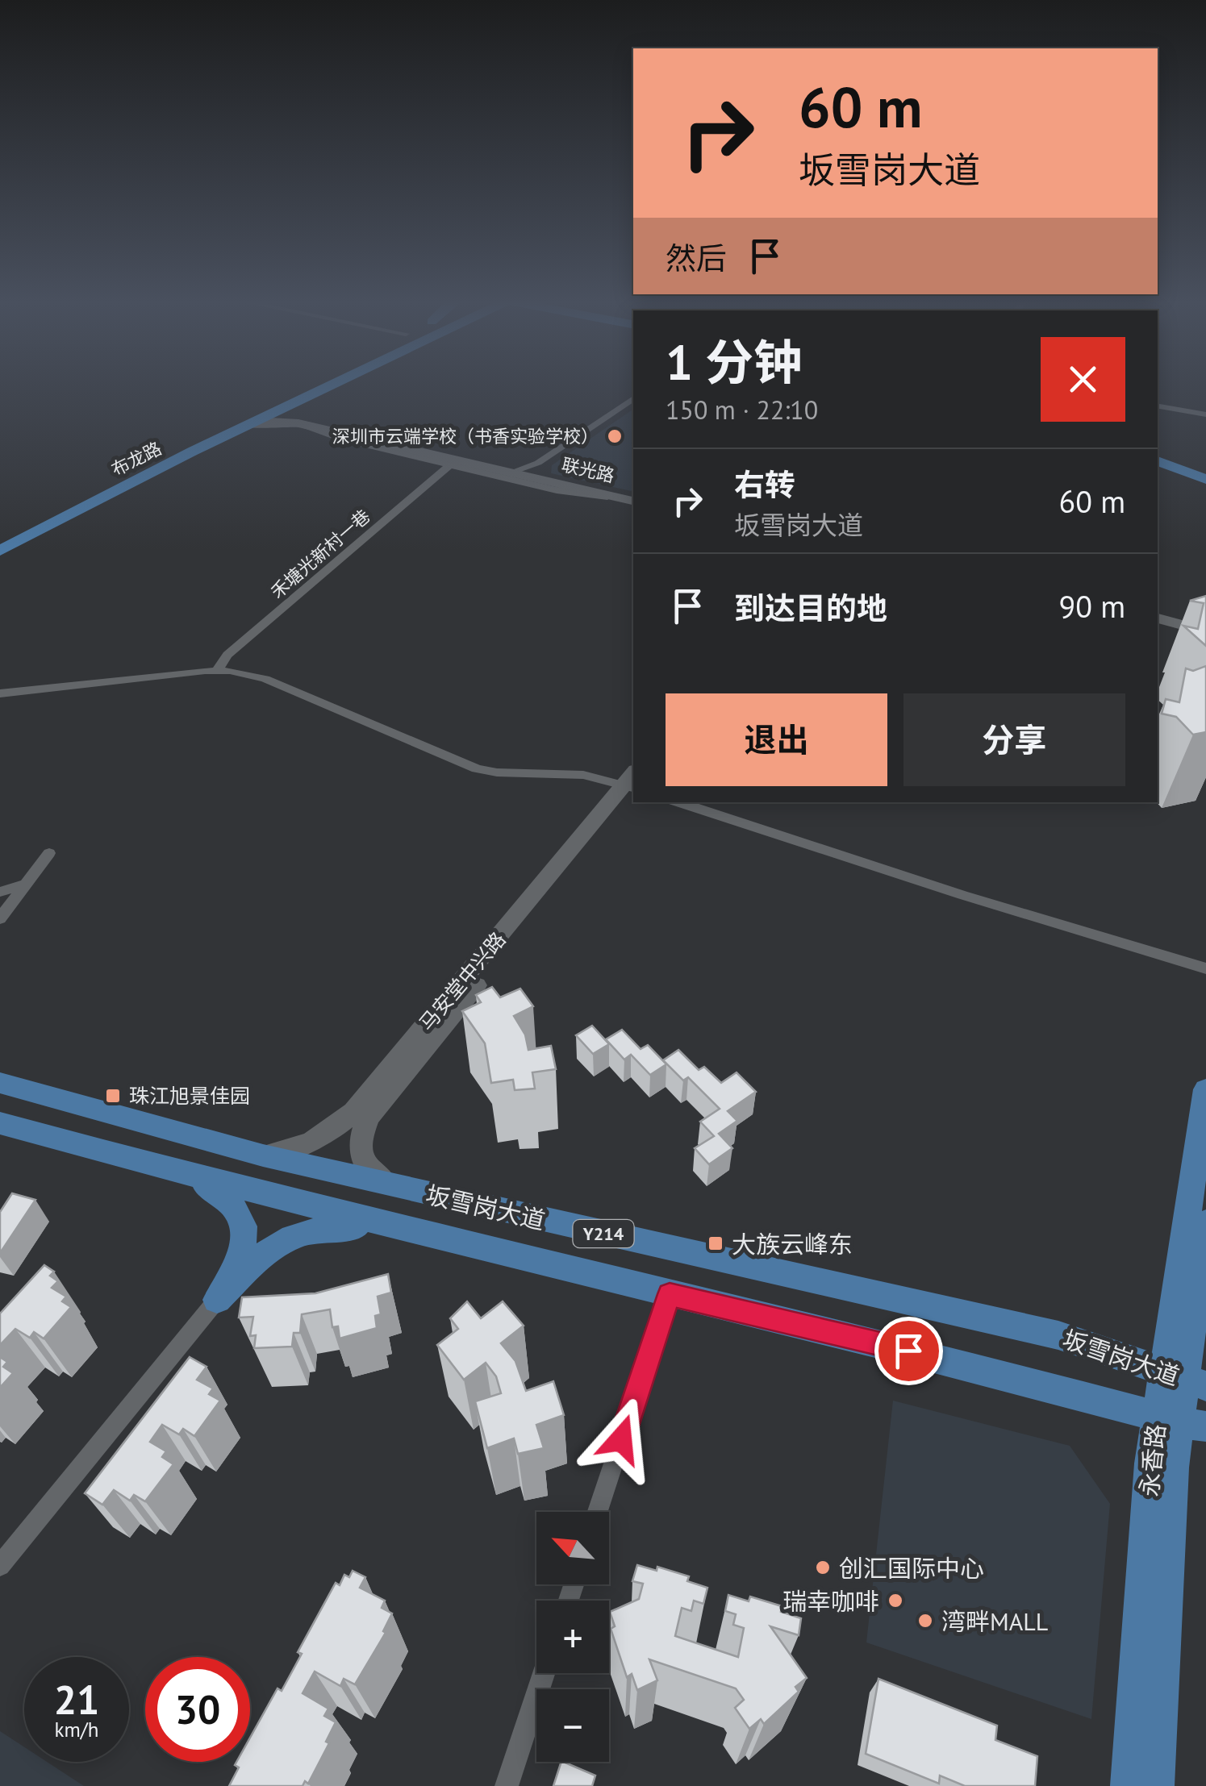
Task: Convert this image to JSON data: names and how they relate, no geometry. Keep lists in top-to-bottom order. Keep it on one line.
{"streets":{"main road":["布龙路","坂雪岗大道","Y214","永香路"],"street":["联光路","禾塘光新村一巷","马安堂中兴路"]},"crossings":[["布龙路","联光路"],["马安堂中兴路","坂雪岗大道"],["坂雪岗大道","永香路"]],"places":{"other":["深圳市云端学校（书香实验学校）","创汇国际中心","瑞幸咖啡","湾畔MALL"],"transit":["珠江旭景佳园","大族云峰东"]},"north":"top left","page":{"turn":["60 m","坂雪岗大道"],"then":"然后","heading":["1 分钟","150 m · 22:10"],"list":[{"name":"右转","note":"坂雪岗大道","value":"60 m"},{"name":"到达目的地","value":"90 m"}],"buttons":["退出","分享"],"map_buttons":["+","−"],"speed":"21 km/h","limit":"30"}}
